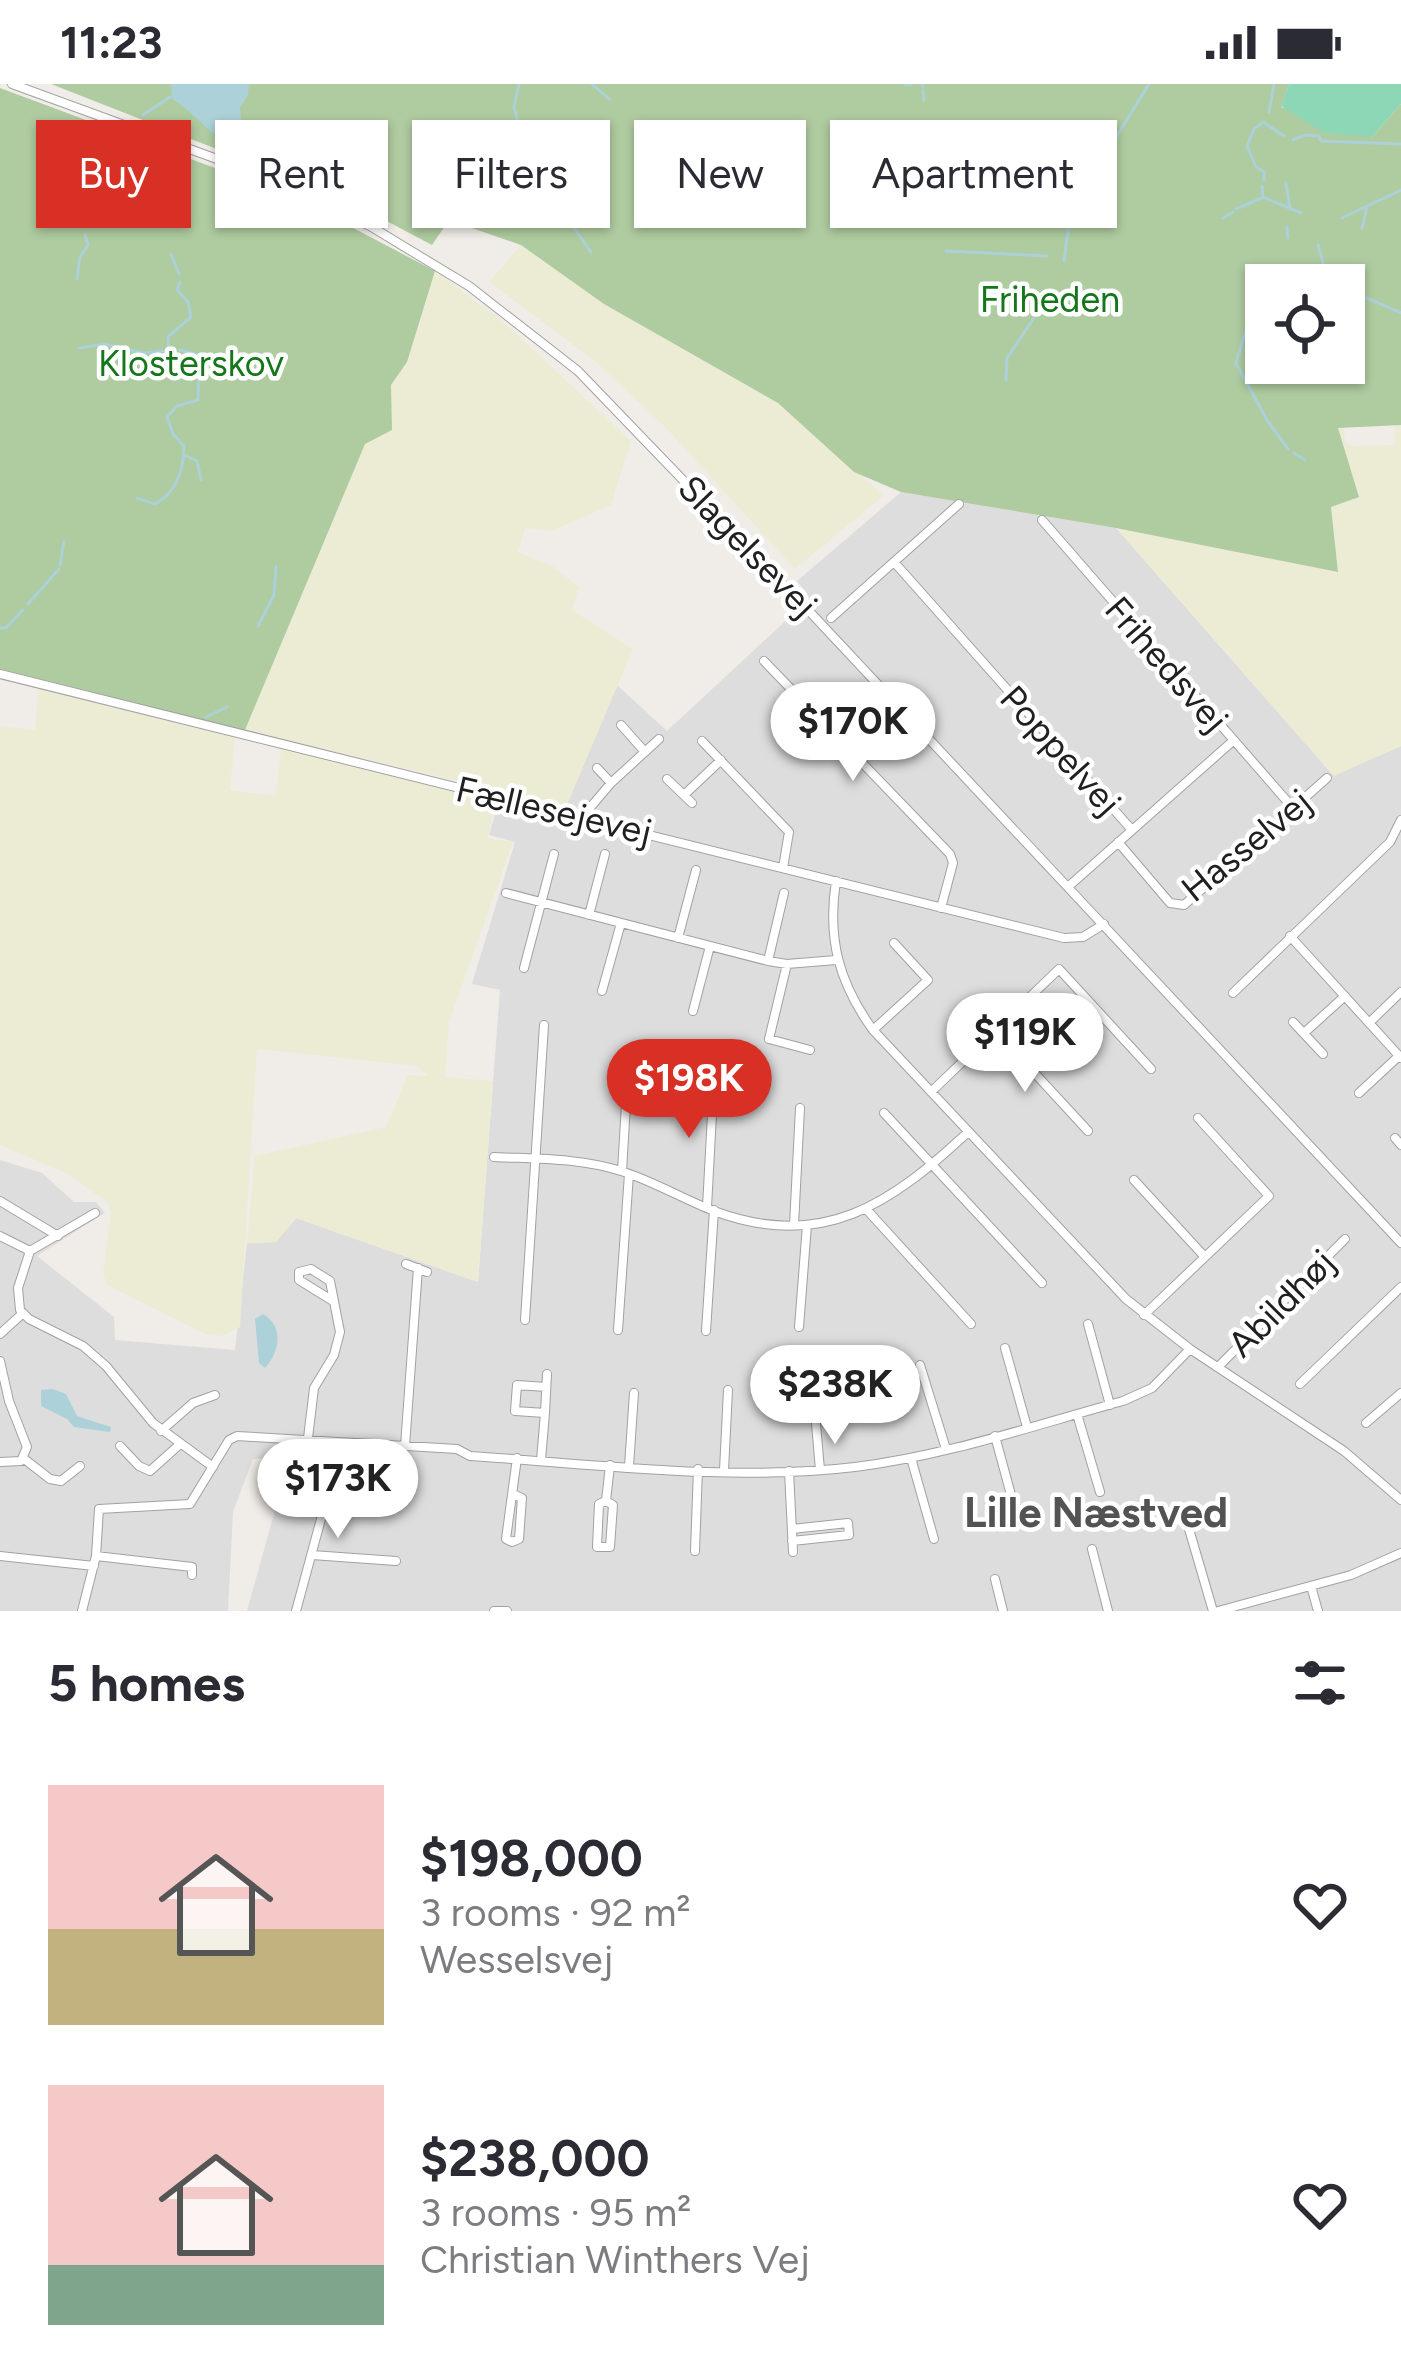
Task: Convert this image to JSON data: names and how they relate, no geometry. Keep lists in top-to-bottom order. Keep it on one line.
{"streets":{"street":["Slagelsevej","Frihedsvej","Poppelvej","Fællesejevej","Hasselvej","Abildhøj"]},"crossings":[["Slagelsevej","Fællesejevej"],["Frihedsvej","Hasselvej"]],"districts":["Lille Næstved"],"parks":["Friheden","Klosterskov"],"page":{"status":"11:23","chip":["Buy","Rent","Filters","New","Apartment"],"price":["$170K","$119K","$198K","$238K","$173K"],"heading":"5 homes","list":[{"name":"$198,000","note":"3 rooms · 92 m² · Wesselsvej"},{"name":"$238,000","note":"3 rooms · 95 m² · Christian Winthers Vej"}]}}
